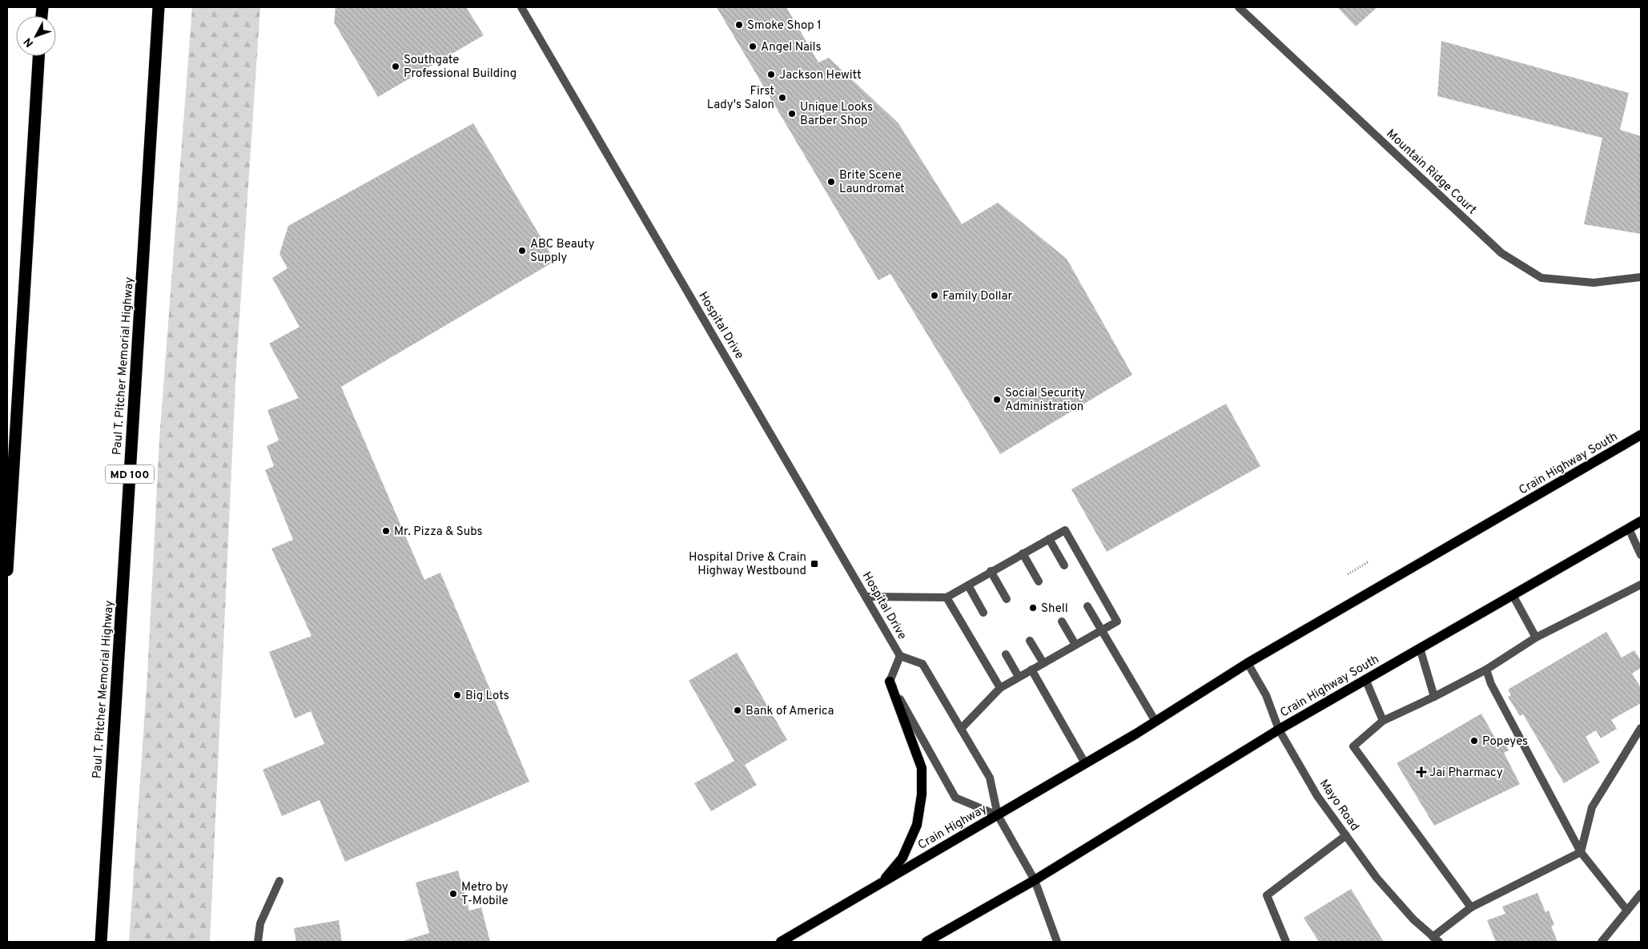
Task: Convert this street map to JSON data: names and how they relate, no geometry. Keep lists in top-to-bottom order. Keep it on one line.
{"streets":{"highway":["Paul T. Pitcher Memorial Highway","MD 100"],"main road":["Crain Highway South","Crain Highway"],"street":["Mountain Ridge Court","Hospital Drive","Mayo Road"]},"crossings":[["Hospital Drive","Crain Highway South"],["Hospital Drive","Crain Highway"],["Crain Highway South","Mayo Road"],["Crain Highway South","Crain Highway"]],"places":{"other":["Smoke Shop 1","Angel Nails","Southgate Professional Building","Jackson Hewitt","First Lady's Salon","Unique Looks Barber Shop","Brite Scene Laundromat","ABC Beauty Supply","Family Dollar","Social Security Administration","Mr. Pizza & Subs","Shell","Big Lots","Bank of America","Popeyes","Metro by T-Mobile"],"transit":["Hospital Drive & Crain Highway Westbound"],"health":["Jai Pharmacy"]},"north":"bottom left"}
